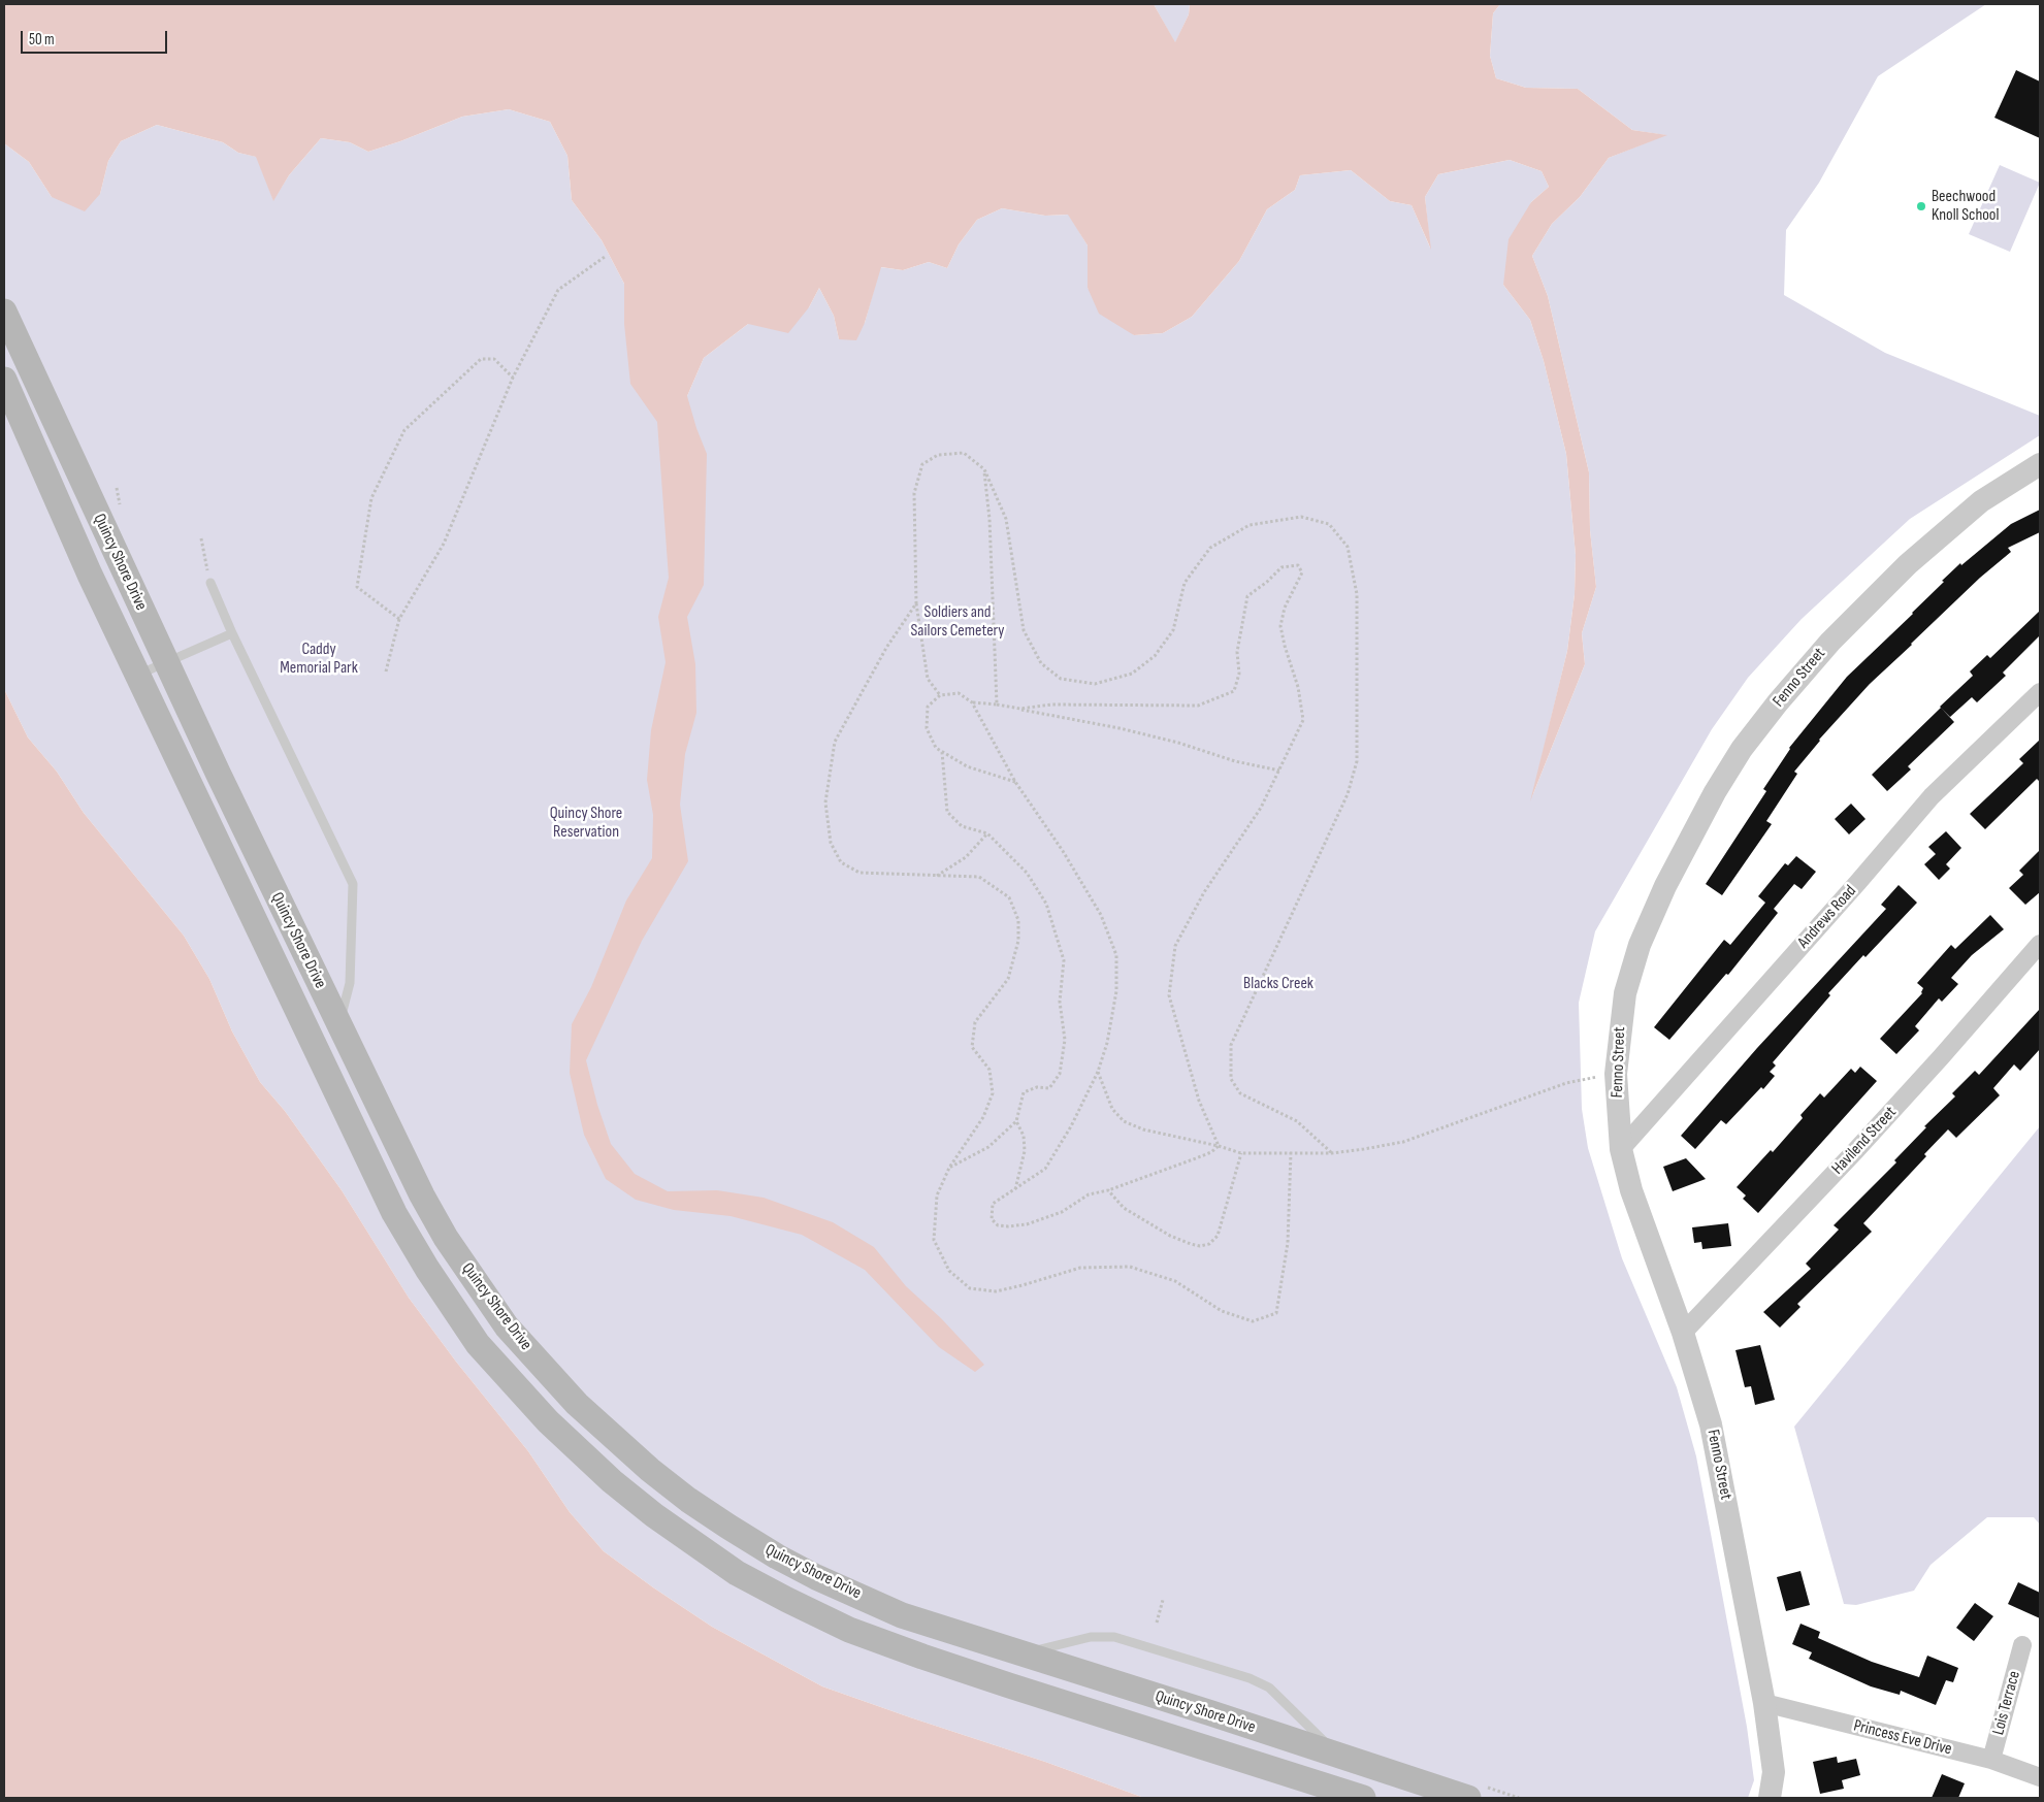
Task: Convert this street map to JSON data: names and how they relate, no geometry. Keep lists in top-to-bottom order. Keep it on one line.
{"streets":{"main road":["Quincy Shore Drive"],"street":["Fenno Street","Andrews Road","Havilend Street","Lois Terrace","Princess Eve Drive"]},"crossings":[["Fenno Street","Andrews Road"],["Fenno Street","Havilend Street"],["Fenno Street","Princess Eve Drive"],["Lois Terrace","Princess Eve Drive"]],"parks":["Soldiers and Sailors Cemetery","Caddy Memorial Park","Quincy Shore Reservation","Blacks Creek"],"places":["Beechwood Knoll School"],"scale_bar":"50 m"}
